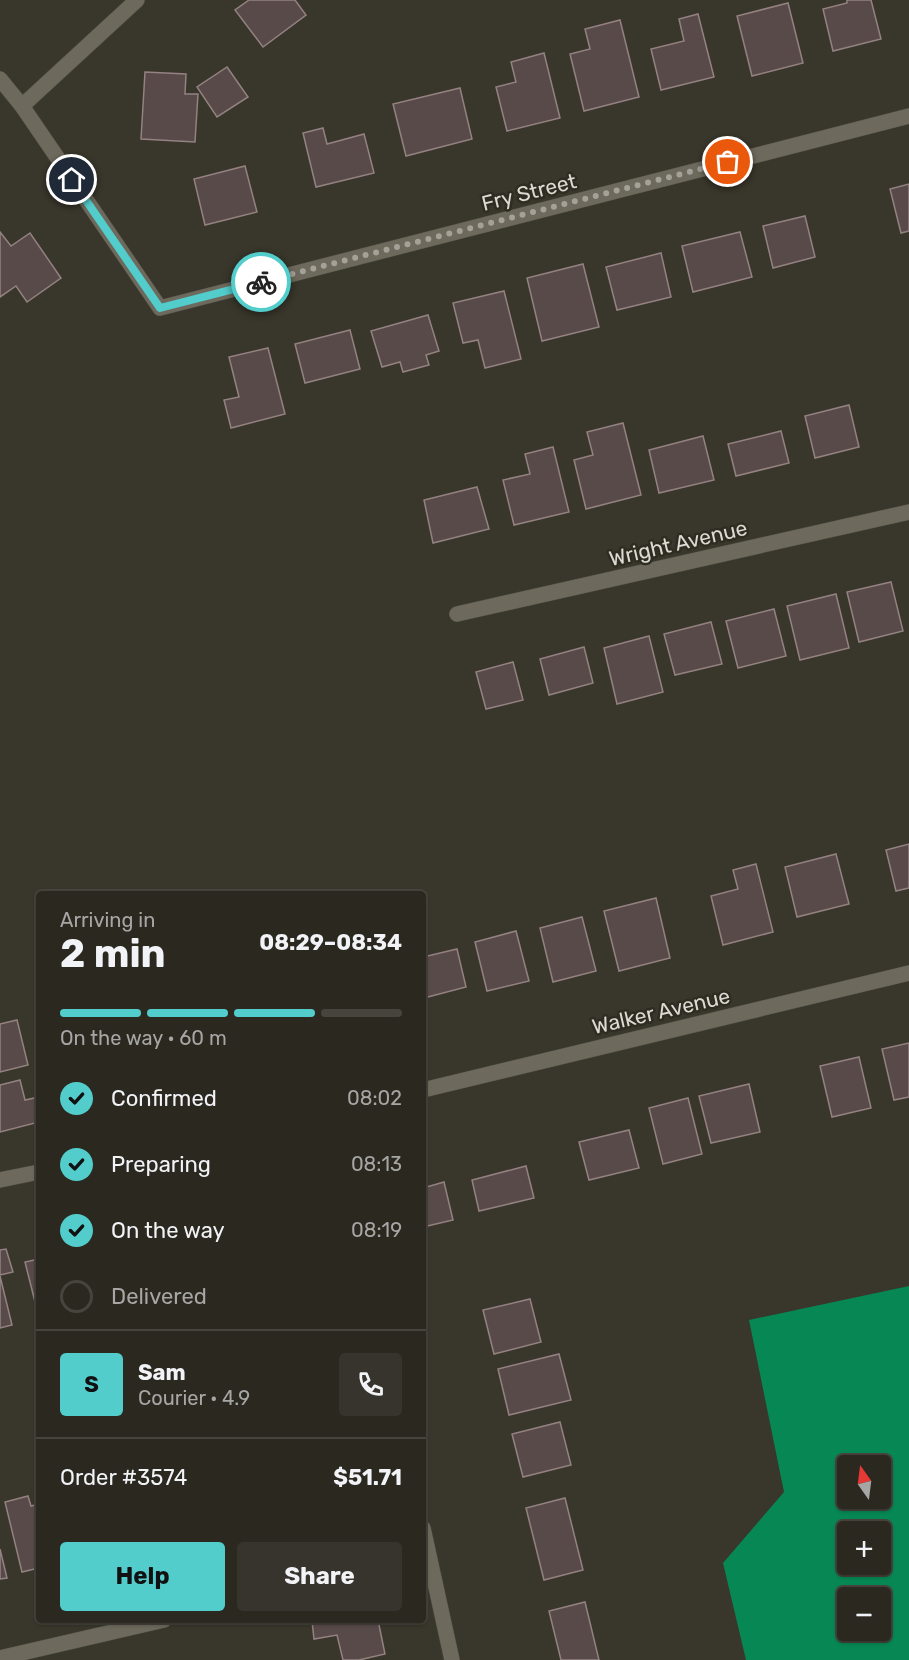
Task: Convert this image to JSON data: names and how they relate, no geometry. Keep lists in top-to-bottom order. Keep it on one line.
{"streets":{"street":["Fry Street","Wright Avenue","Walker Avenue"]},"north":"top","page":{"heading":["2 min","Arriving in","08:29–08:34"],"panel":["Sam","Courier · 4.9","Order #3574","$51.71"],"bar":"On the way · 60 m","list":[["Confirmed","08:02"],["Preparing","08:13"],["On the way","08:19"],"Delivered"],"round":"S","map_buttons":["+","−"],"buttons":["Help","Share"]}}
